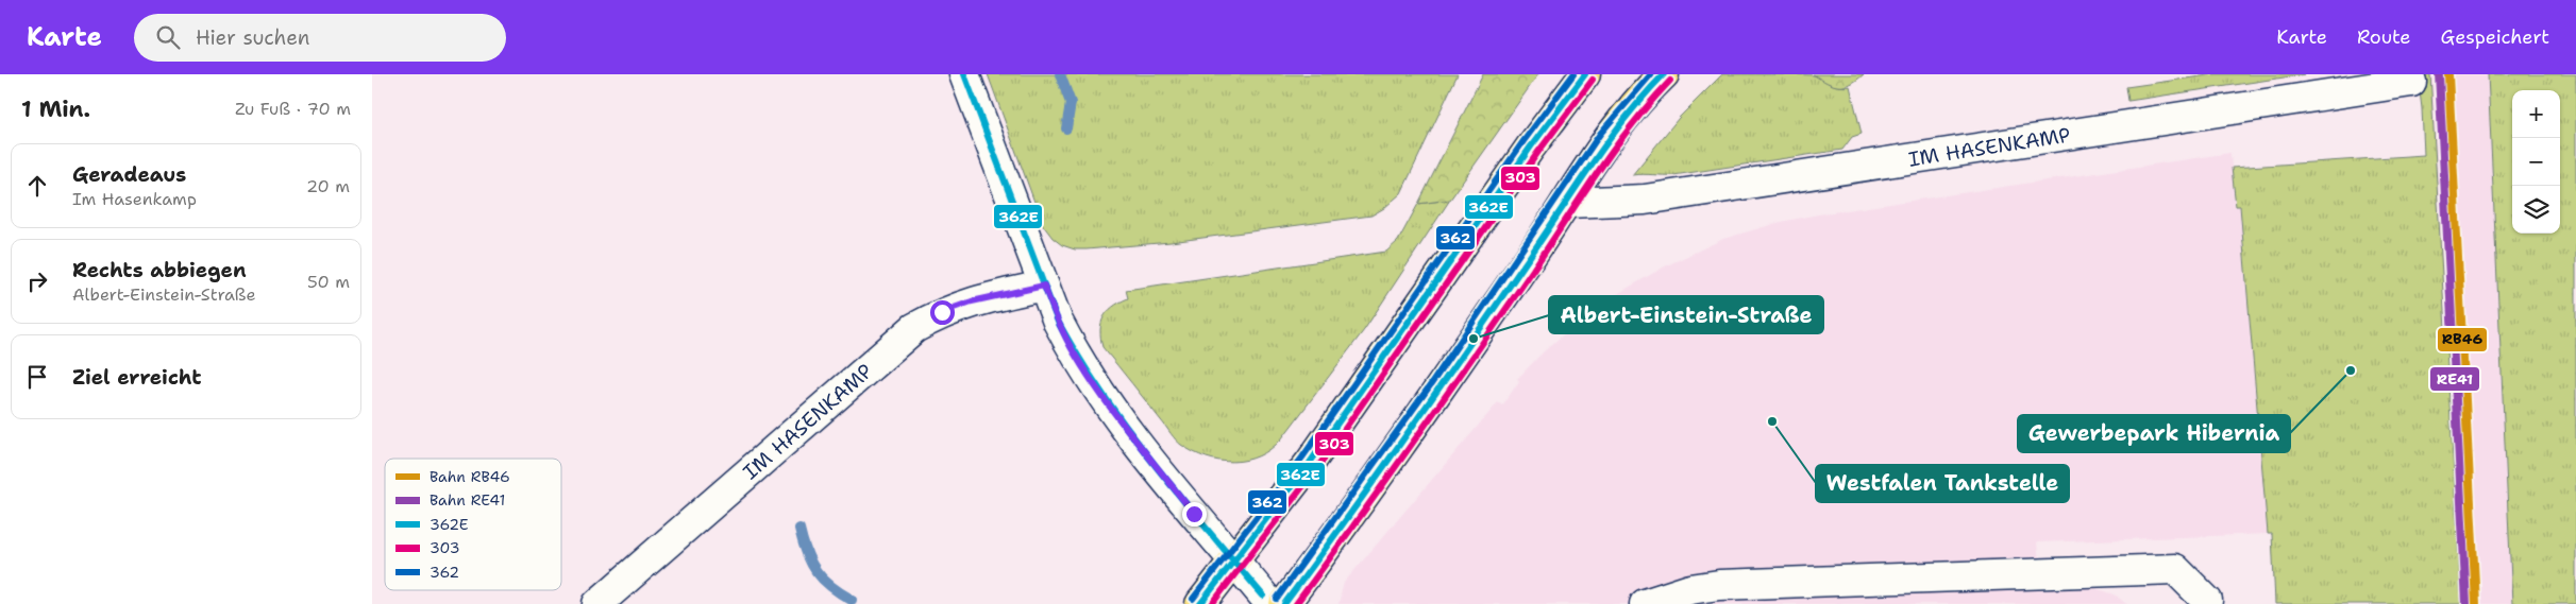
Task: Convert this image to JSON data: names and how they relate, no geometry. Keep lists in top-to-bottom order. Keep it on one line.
{"streets":{"street":["IM HASENKAMP"]},"places":["Albert-Einstein-Straße","Gewerbepark Hibernia","Westfalen Tankstelle"],"lines":["rail line RB46","rail line RE41","transit line 362E","transit line 362","transit line 303"],"legend":["Bahn RB46","Bahn RE41","362E","303","362"],"page":{"header":"Karte","search":"Hier suchen","nav":["Karte","Route","Gespeichert"],"heading":["1 Min.","Zu Fuß · 70 m"],"map_buttons":["+","−"],"list":[["Geradeaus","Im Hasenkamp","20 m"],["Rechts abbiegen","Albert-Einstein-Straße","50 m"],"Ziel erreicht"]}}
